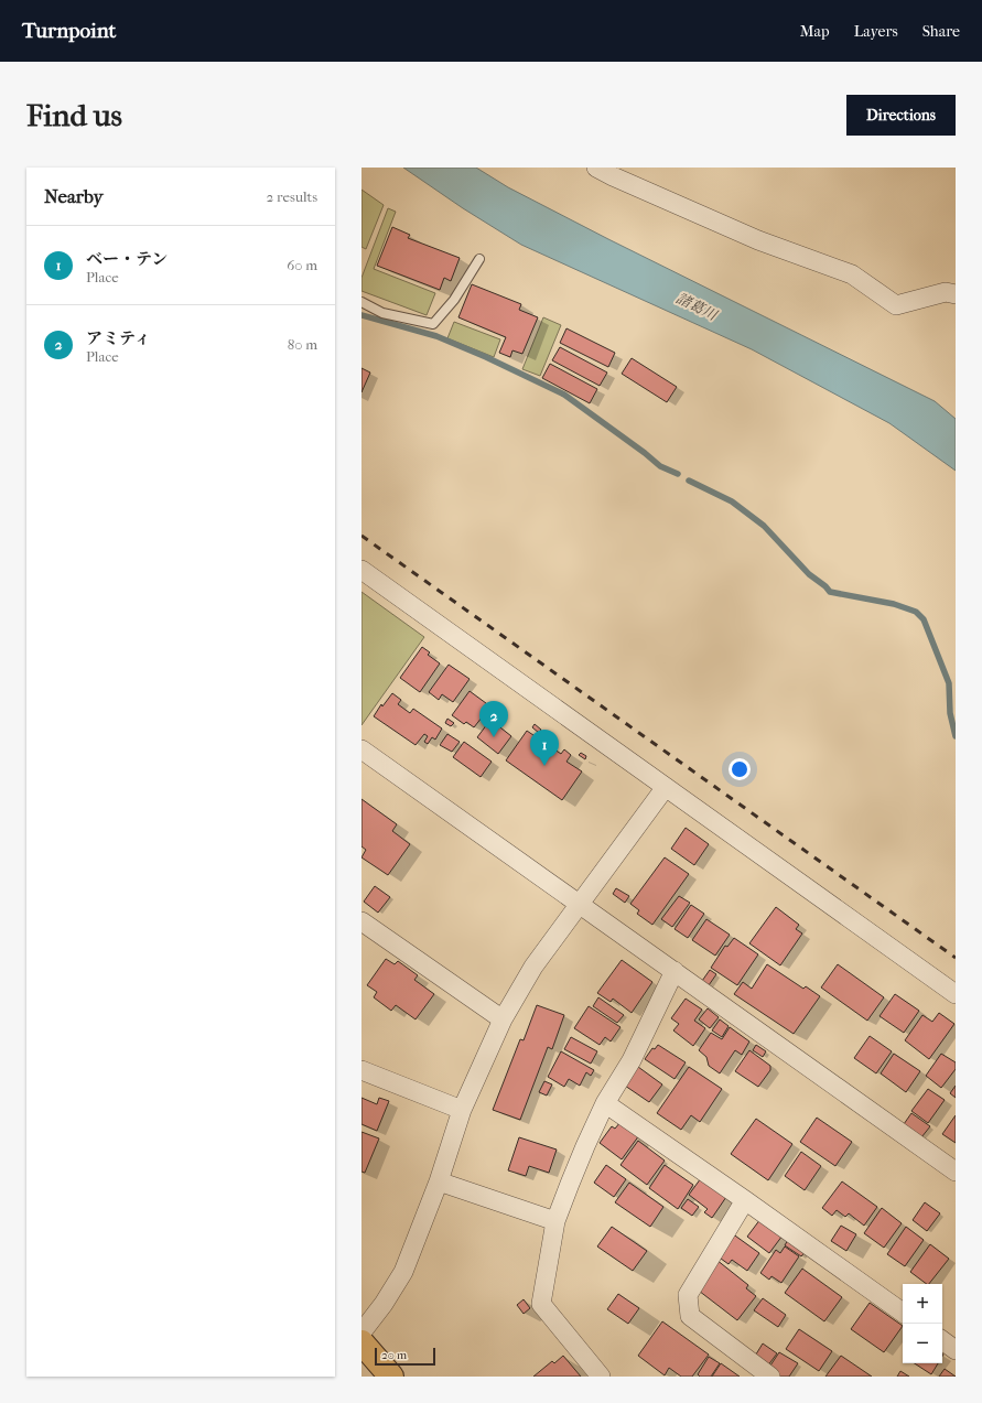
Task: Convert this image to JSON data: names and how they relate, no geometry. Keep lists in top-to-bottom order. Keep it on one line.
{"water":["諸葛川"],"scale_bar":"20 m","page":{"header":"Turnpoint","nav":["Map","Layers","Share"],"buttons":"Directions","title":"Find us","heading":["Nearby","2 results"],"list":[{"mark":"1","name":"ベー・テン","note":"Place","value":"60 m"},{"mark":"2","name":"アミティ","note":"Place","value":"80 m"}],"pins":["2","1"],"map_buttons":["+","−"],"scale":"20 m"}}
